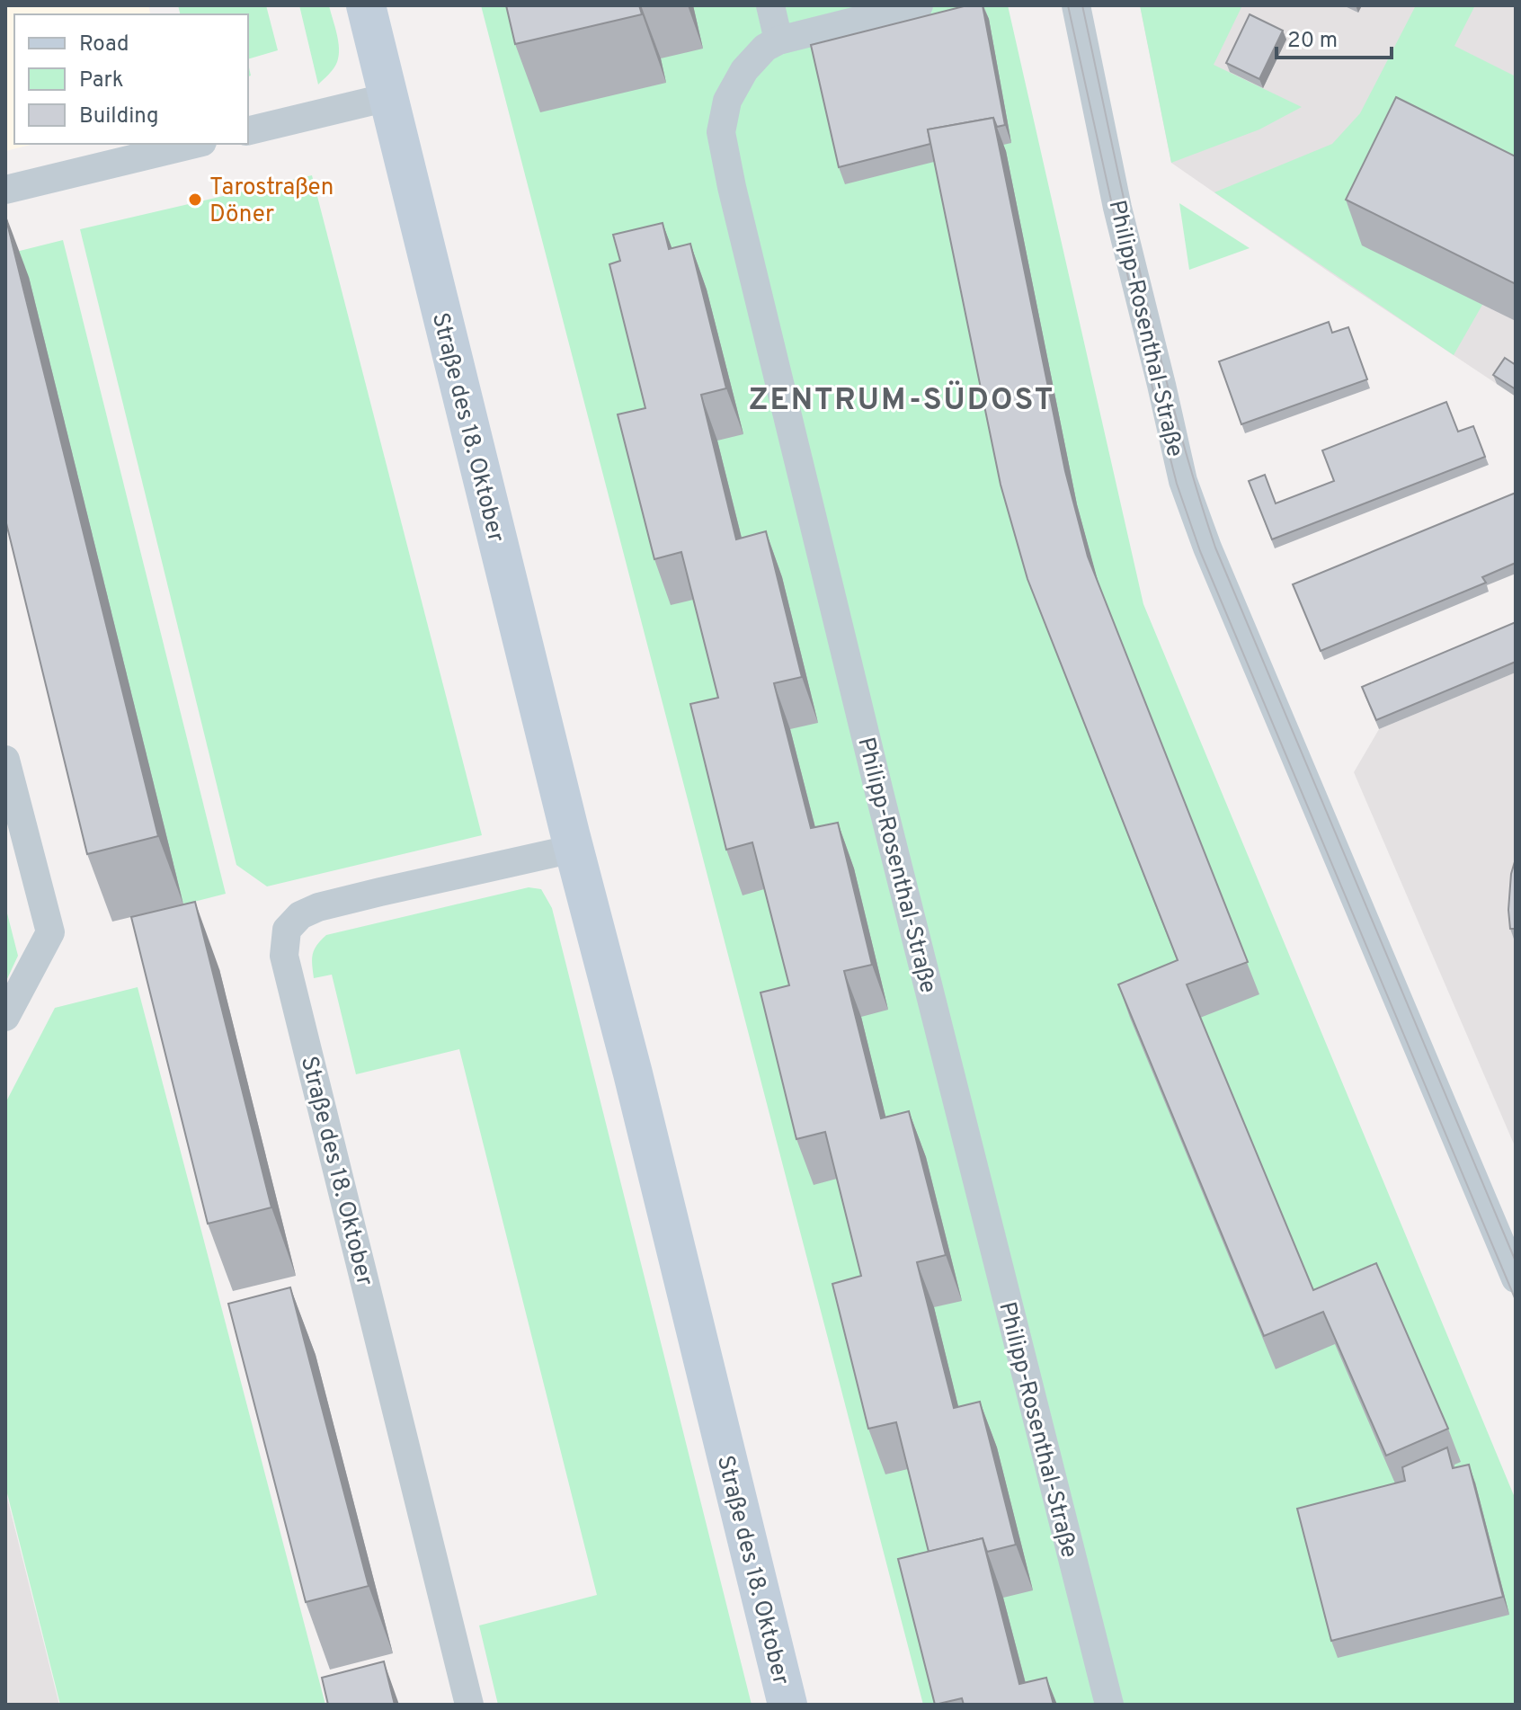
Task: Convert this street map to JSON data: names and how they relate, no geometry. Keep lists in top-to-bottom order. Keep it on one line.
{"streets":{"main road":["Straße des 18. Oktober"],"street":["Philipp-Rosenthal-Straße"]},"districts":["ZENTRUM-SÜDOST"],"places":["Tarostraßen Döner"],"legend":["Road","Park","Building"],"scale_bar":"20 m"}
